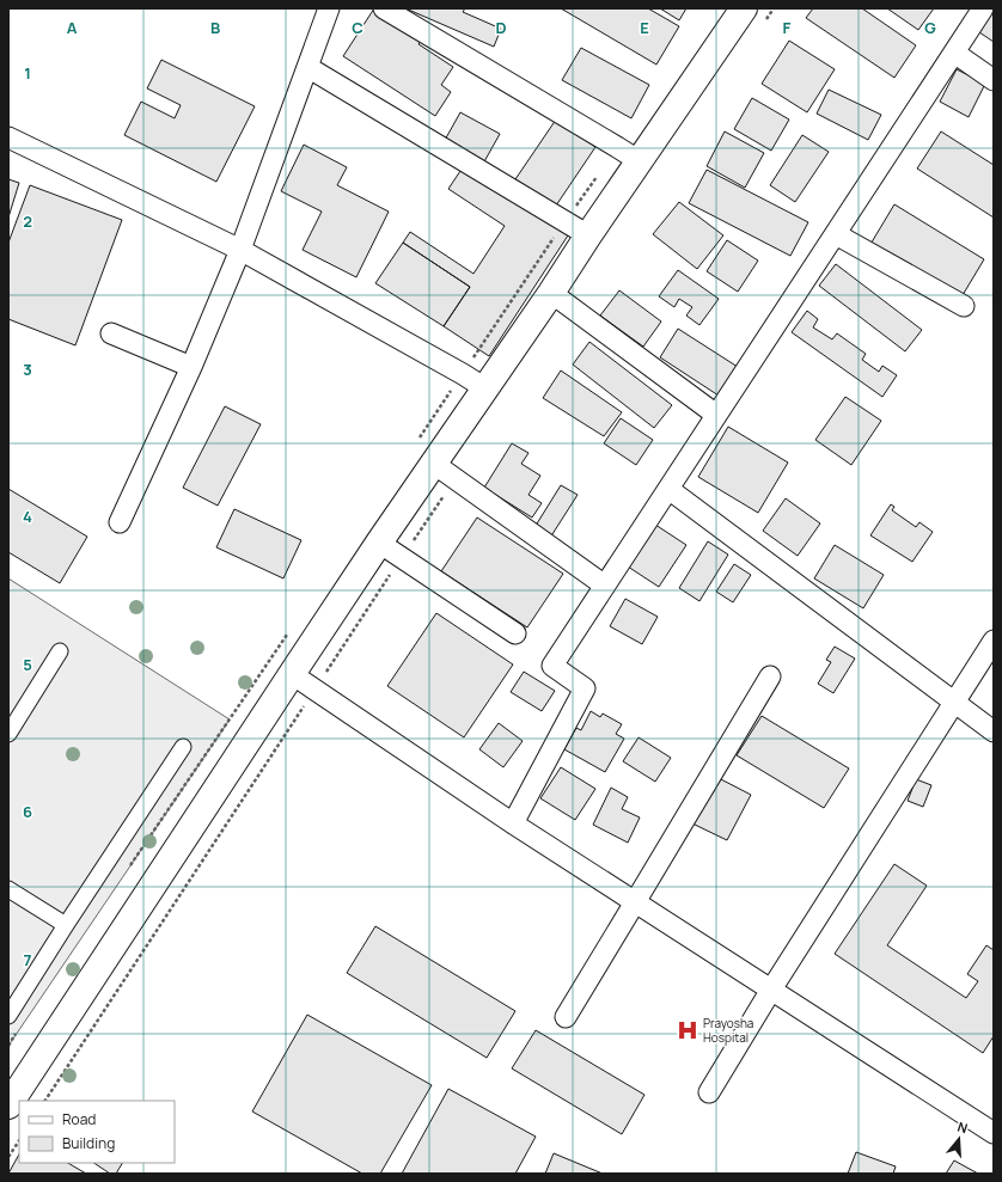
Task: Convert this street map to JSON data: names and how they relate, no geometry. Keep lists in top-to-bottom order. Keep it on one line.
{"places":{"hospital":["Prayosha Hospital"]},"legend":["Road","Building"],"north":"top","grid":{"columns":["A","B","C","D","E","F","G"],"rows":["1","2","3","4","5","6","7"]}}
